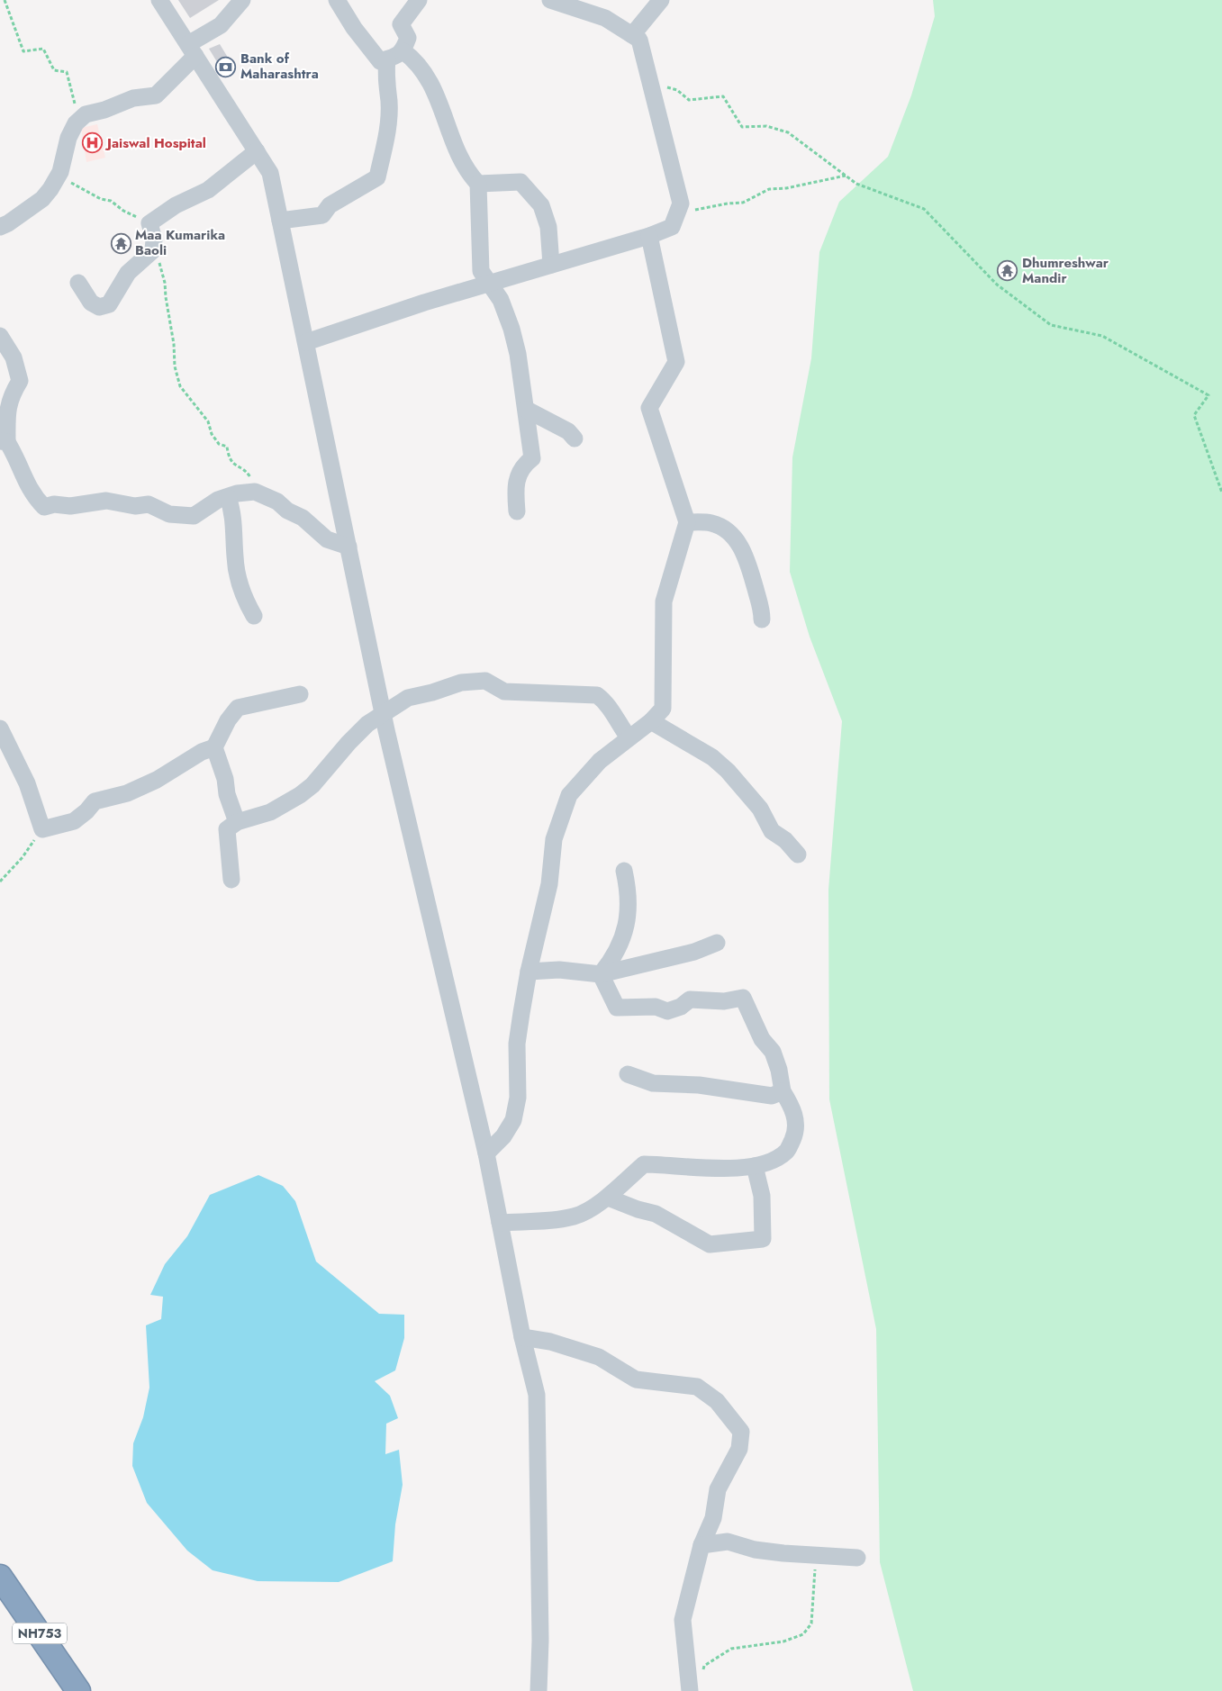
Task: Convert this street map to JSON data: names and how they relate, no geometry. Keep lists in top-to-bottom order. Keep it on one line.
{"streets":{"highway":["NH753"]},"places":{"bank":["Bank of Maharashtra"],"hospital":["Jaiswal Hospital"],"temple":["Maa Kumarika Baoli","Dhumreshwar Mandir"]}}
